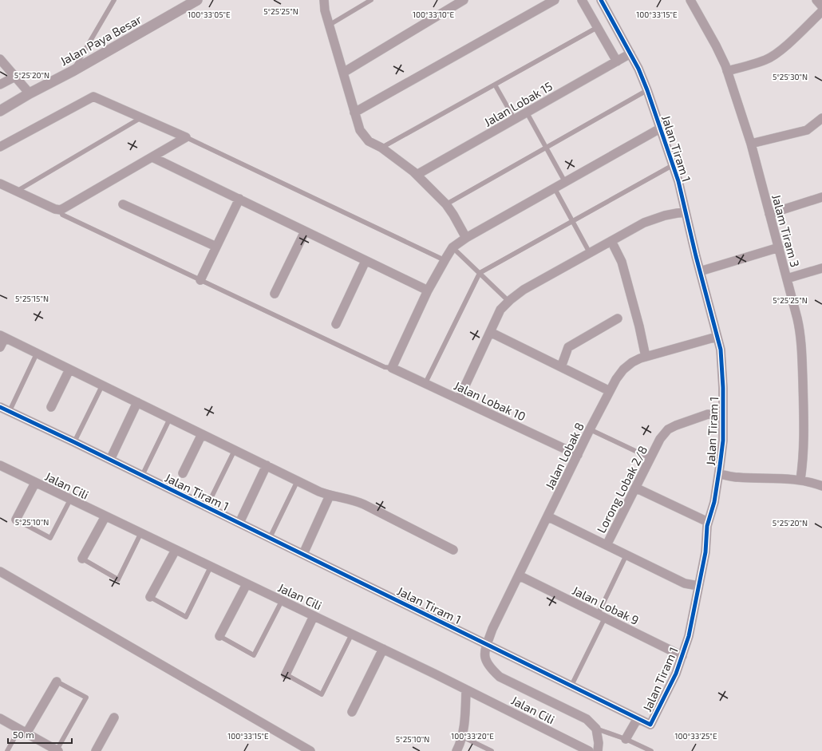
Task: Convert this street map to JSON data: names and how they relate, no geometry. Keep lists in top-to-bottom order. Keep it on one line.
{"streets":{"street":["Jalan Paya Besar","Jalan Lobak 15","Jalan Tiram 1","Jalam Tiram 3","Jalan Lobak 10","Jalan Lobak 8","Jalan Cili","Lorong Lobak 2/8","Jalan Lobak 9"]},"crossings":[["Jalan Lobak 15","Jalan Tiram 1"],["Jalan Tiram 1","Jalan Lobak 8"],["Jalan Tiram 1","Lorong Lobak 2/8"],["Jalan Tiram 1","Jalan Lobak 9"],["Jalan Lobak 10","Jalan Lobak 8"],["Jalan Lobak 8","Jalan Lobak 9"]],"scale_bar":"50 m","coordinates":["5°25'25\"N","100°33'05\"E","100°33'10\"E","100°33'15\"E","5°25'20\"N","5°25'30\"N","5°25'15\"N","5°25'10\"N","100°33'20\"E","100°33'25\"E"]}
